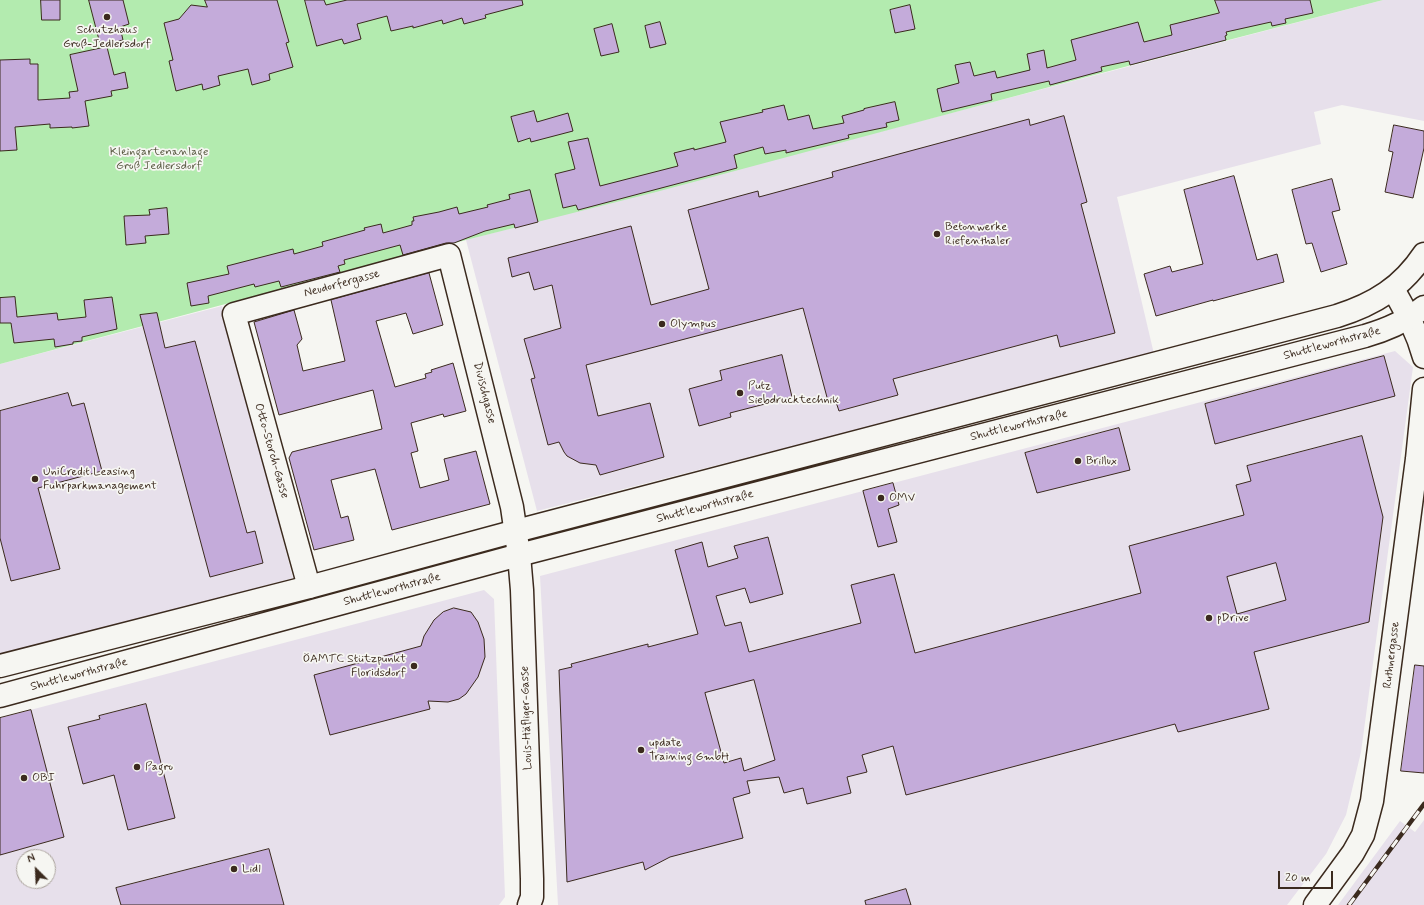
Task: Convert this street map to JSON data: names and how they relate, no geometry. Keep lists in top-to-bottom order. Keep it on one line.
{"streets":{"main road":["Neudorfergasse","Shuttleworthstraße","Divischgasse","Otto-Storch-Gasse","Ruthnergasse","Louis-Häfliger-Gasse"]},"crossings":[["Neudorfergasse","Divischgasse"],["Neudorfergasse","Otto-Storch-Gasse"],["Shuttleworthstraße","Divischgasse"],["Shuttleworthstraße","Otto-Storch-Gasse"],["Shuttleworthstraße","Louis-Häfliger-Gasse"],["Divischgasse","Louis-Häfliger-Gasse"]],"parks":["Kleingartenanlage Groß Jedlersdorf"],"places":["Schutzhaus Groß-Jedlersdorf","Betonwerke Riefenthaler","Olympus","Putz Siebdrucktechnik","Brillux","UniCredit Leasing Fuhrparkmanagement","OMV","pDrive","ÖAMTC Stützpunkt Floridsdorf","update Training GmbH","Pagro","OBI","Lidl"],"scale_bar":"20 m","north":"top left"}
